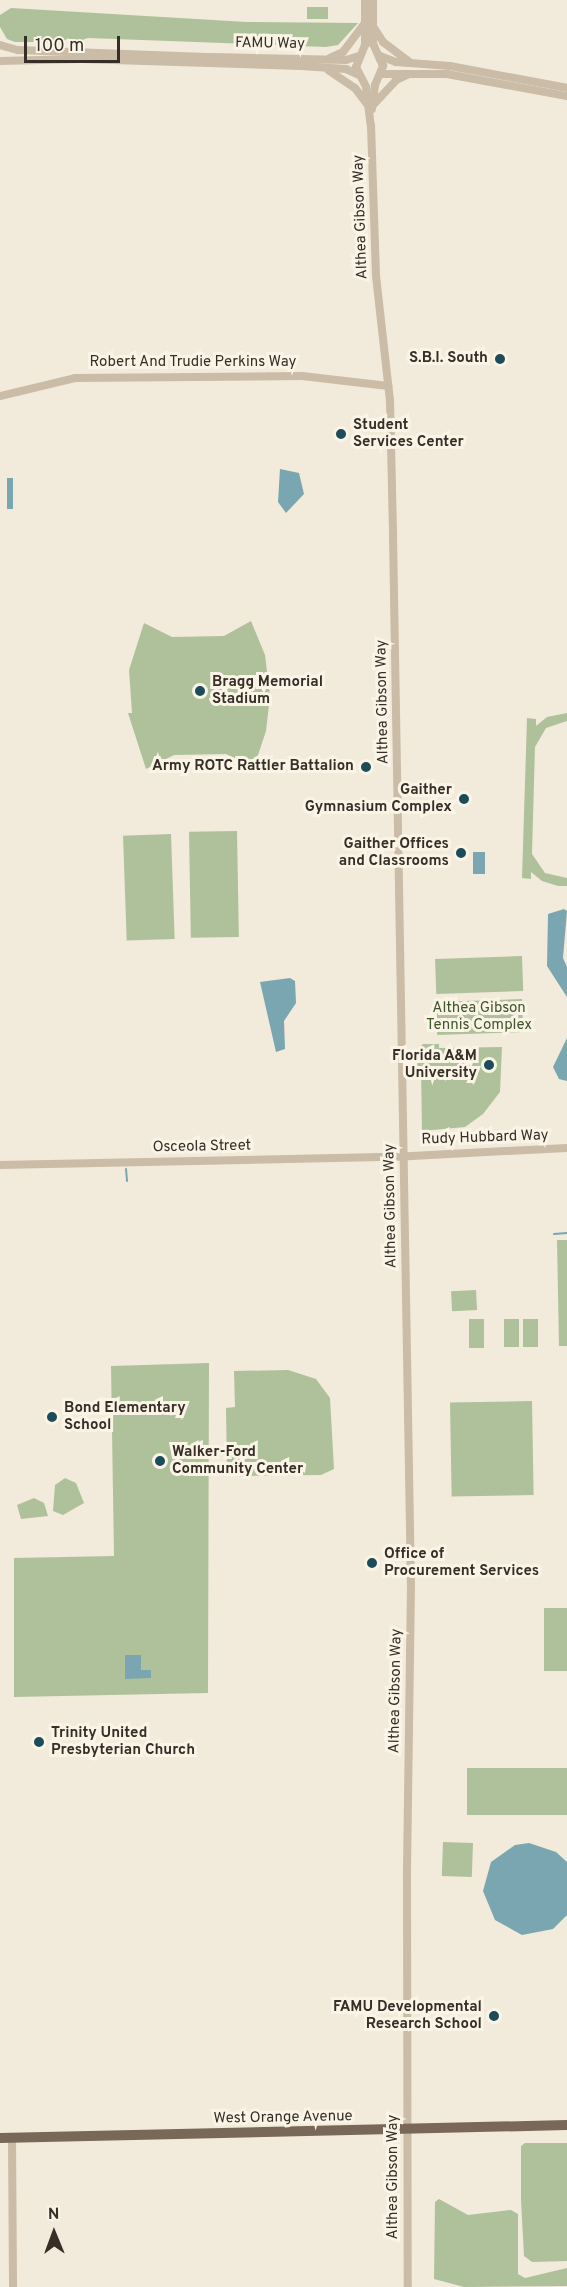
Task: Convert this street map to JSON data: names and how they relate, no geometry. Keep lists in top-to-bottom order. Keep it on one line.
{"streets":{"main road":["West Orange Avenue"],"street":["FAMU Way","Althea Gibson Way","Robert And Trudie Perkins Way","Rudy Hubbard Way","Osceola Street"]},"crossings":[["FAMU Way","Althea Gibson Way"],["Althea Gibson Way","Robert And Trudie Perkins Way"],["Althea Gibson Way","Rudy Hubbard Way"],["Althea Gibson Way","Osceola Street"],["Althea Gibson Way","West Orange Avenue"],["Rudy Hubbard Way","Osceola Street"]],"parks":["Althea Gibson Tennis Complex"],"places":["S.B.I. South","Student Services Center","Bragg Memorial Stadium","Army ROTC Rattler Battalion","Gaither Gymnasium Complex","Gaither Offices and Classrooms","Florida A&M University","Bond Elementary School","Walker-Ford Community Center","Office of Procurement Services","Trinity United Presbyterian Church","FAMU Developmental Research School"],"scale_bar":"100 m","north":"top"}
